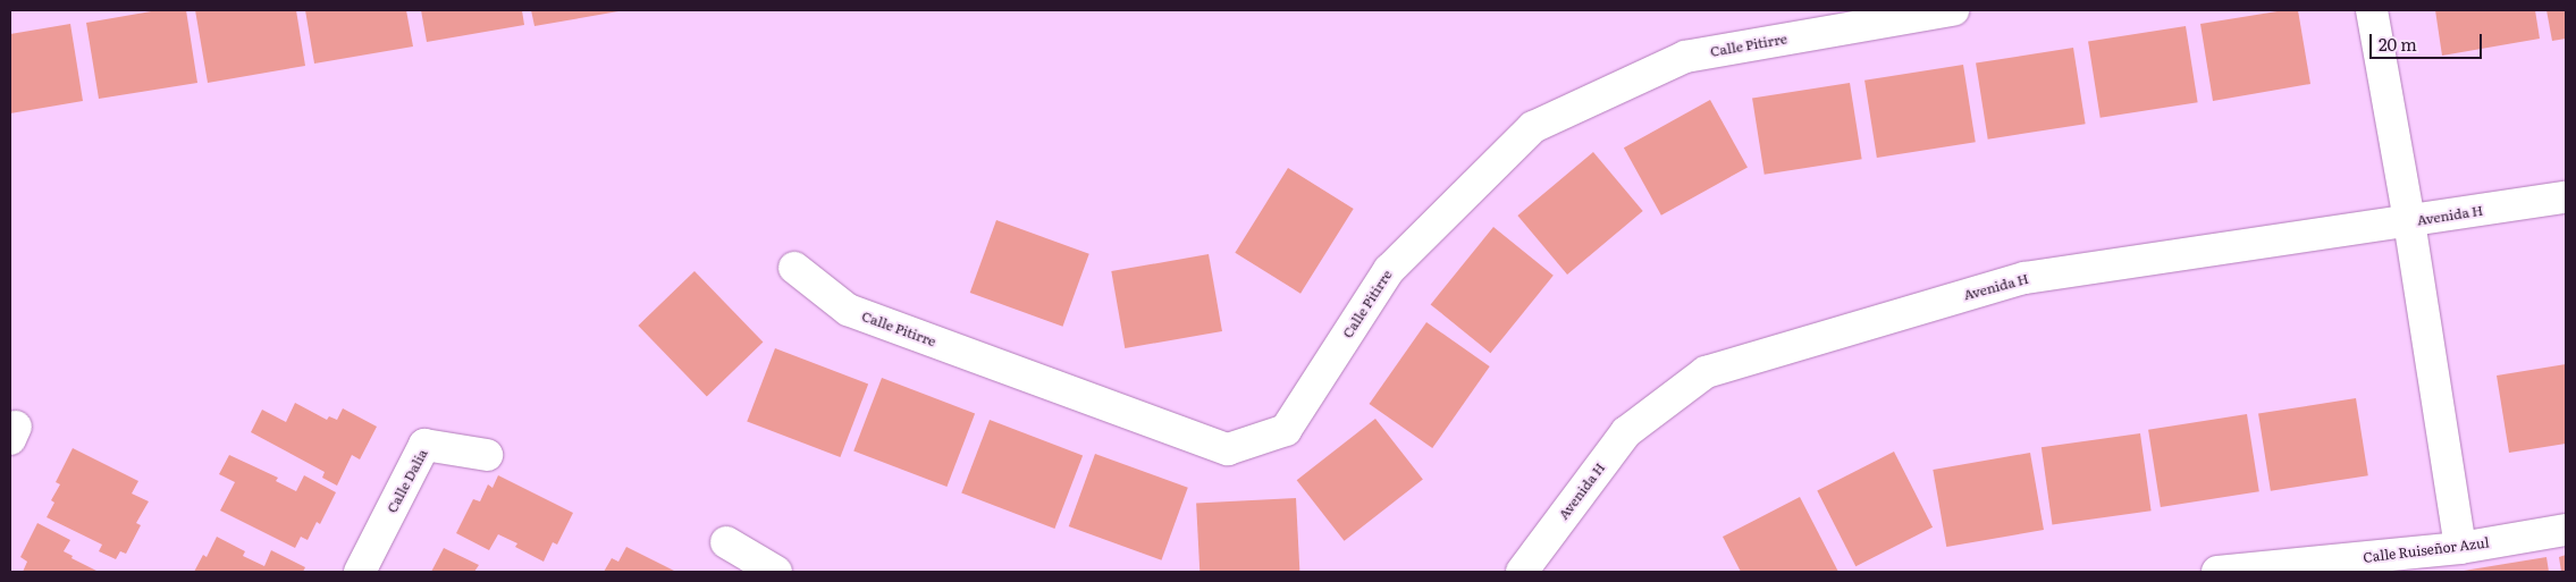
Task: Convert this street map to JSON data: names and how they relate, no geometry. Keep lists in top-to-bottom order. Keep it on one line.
{"streets":{"street":["Calle Pitirre","Avenida H","Calle Dalia","Calle Ruiseñor Azul"]},"scale_bar":"20 m"}
